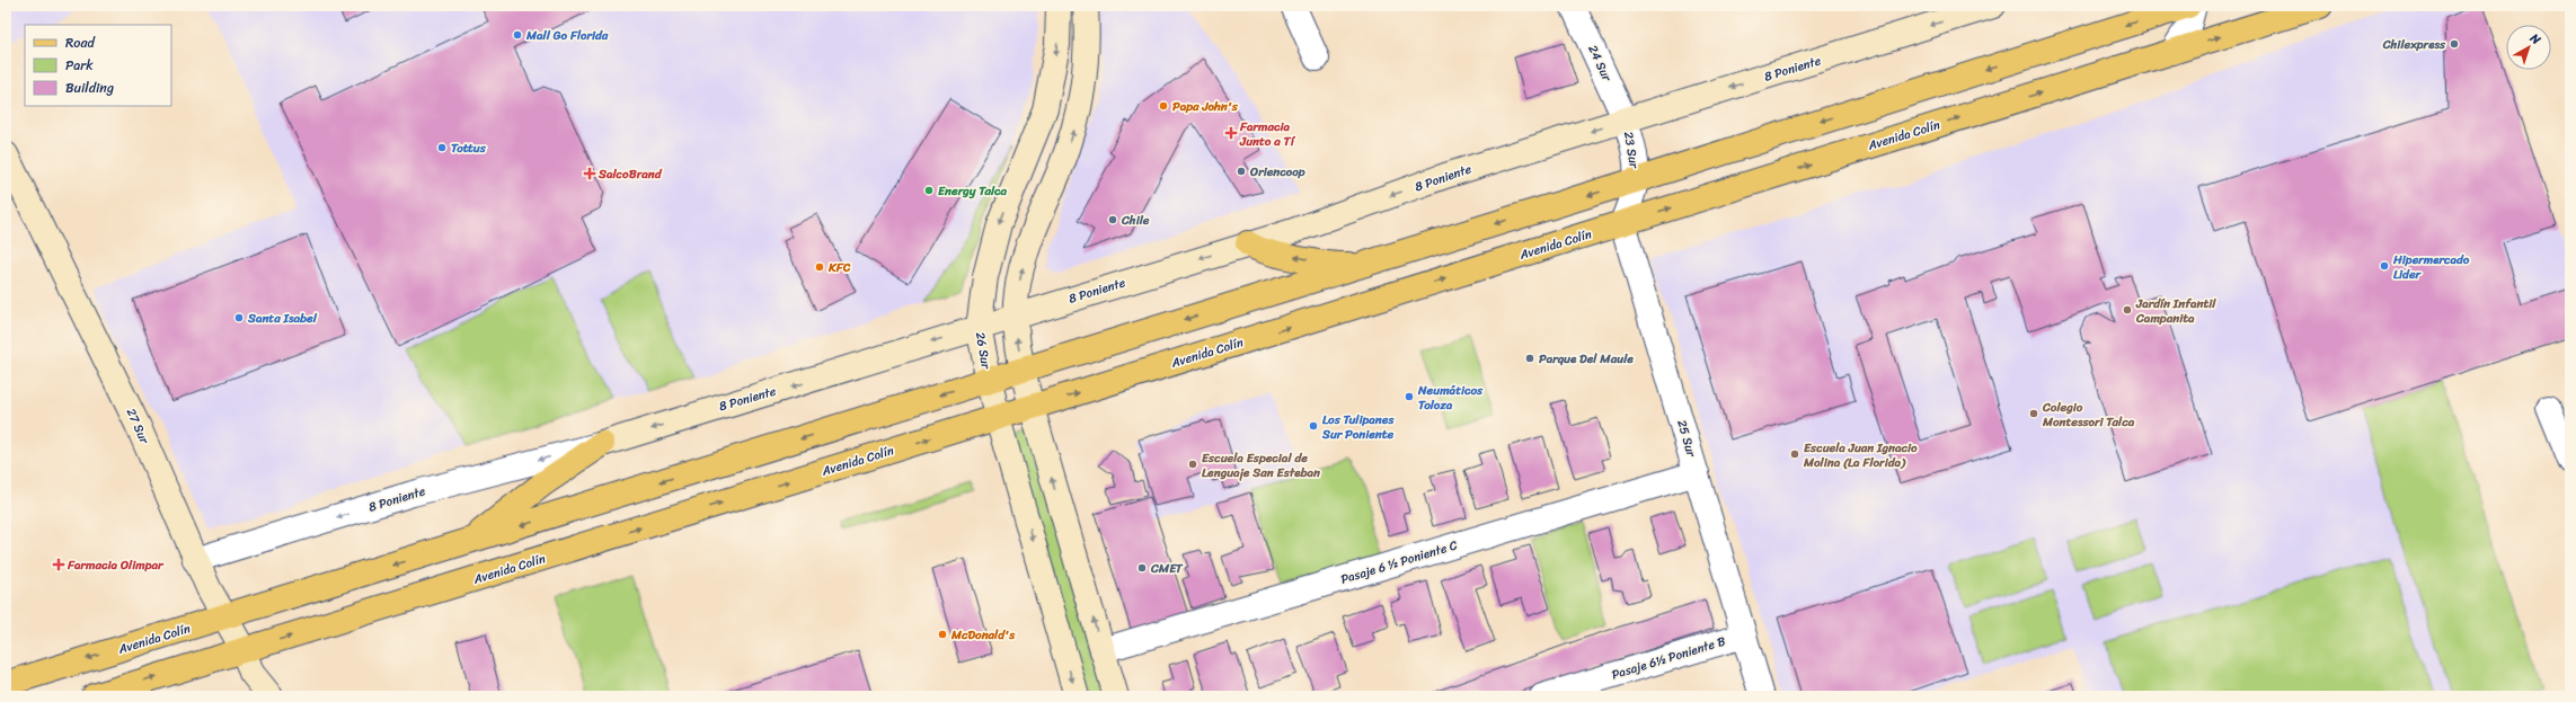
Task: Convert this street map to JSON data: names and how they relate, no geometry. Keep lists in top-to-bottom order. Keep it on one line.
{"streets":{"main road":["Avenida Colín"],"street":["24 Sur","8 Poniente","23 Sur","26 Sur","27 Sur","25 Sur","Pasaje 6 ½ Poniente C","Pasaje 6½ Poniente B"]},"crossings":[["24 Sur","8 Poniente"],["24 Sur","23 Sur"],["8 Poniente","23 Sur"],["8 Poniente","26 Sur"],["8 Poniente","27 Sur"],["Avenida Colín","23 Sur"],["Avenida Colín","26 Sur"],["Avenida Colín","27 Sur"],["Avenida Colín","25 Sur"],["25 Sur","Pasaje 6 ½ Poniente C"],["25 Sur","Pasaje 6½ Poniente B"]],"one_way":["8 Poniente"],"places":{"other":["Mall Go Florida","Chilexpress","Papa John's","Tottus","Oriencoop","Energy Talca","Chile","Hipermercado Lider","KFC","Jardín Infantil Campanita","Santa Isabel","Parque Del Maule","Neumáticos Toloza","Colegio Montessori Talca","Los Tulipanes Sur Poniente","Escuela Juan Ignacio Molina (La Florida)","Escuela Especial de Lenguaje San Esteban","CMET","McDonald's"],"health":["Farmacia Junto a Tí","SalcoBrand","Farmacia Olimpar"]},"legend":["Road","Park","Building"],"north":"top right"}
